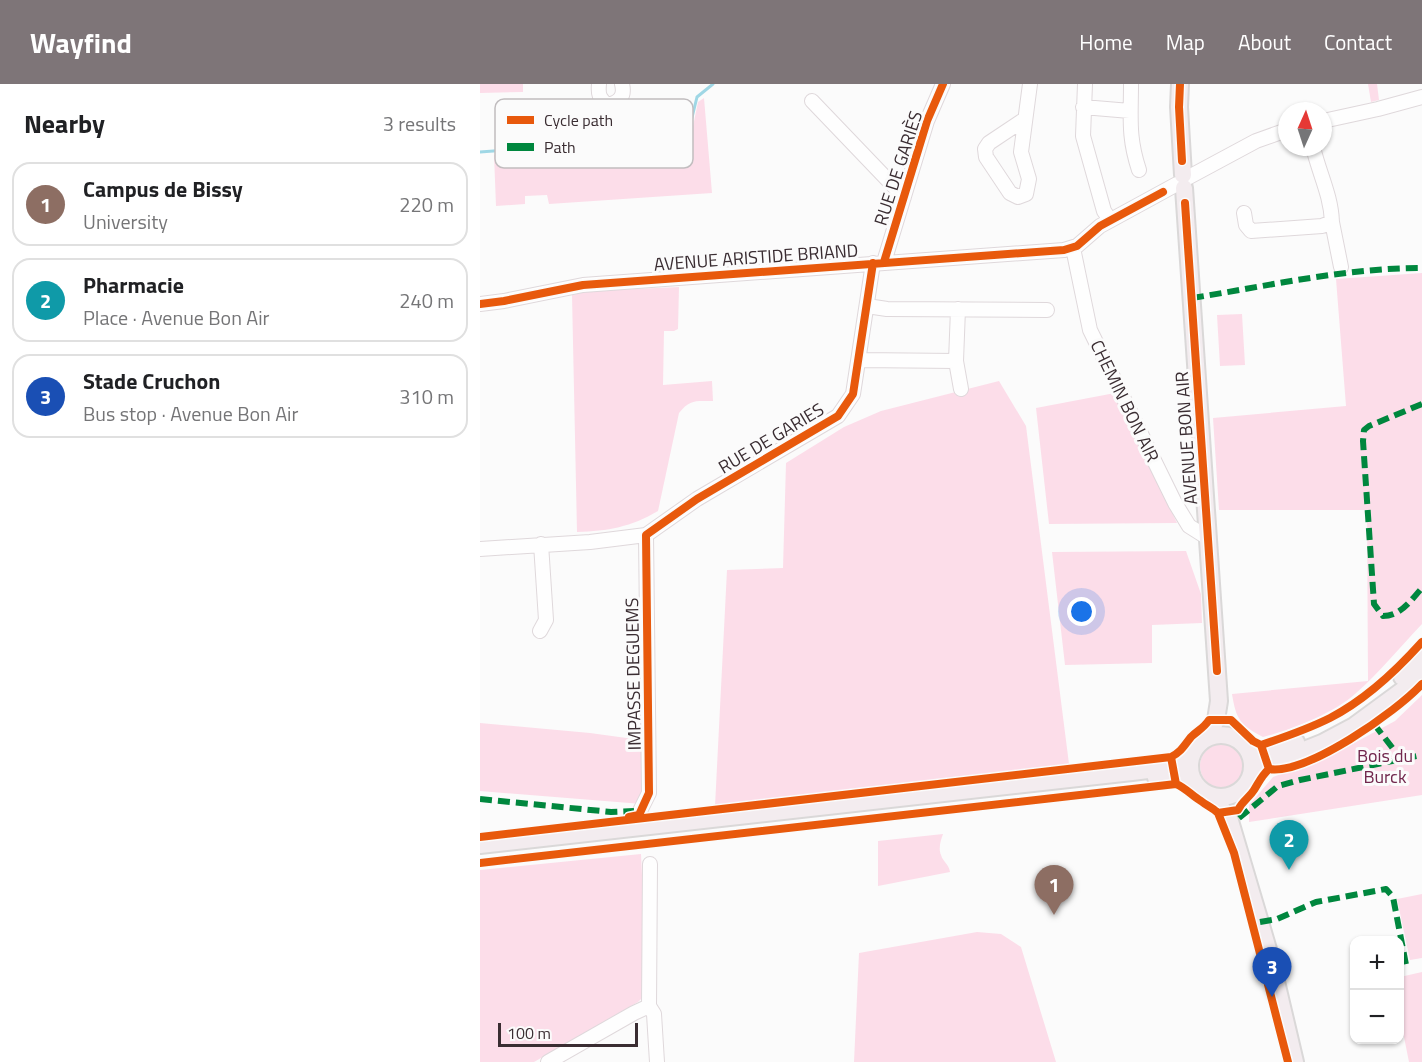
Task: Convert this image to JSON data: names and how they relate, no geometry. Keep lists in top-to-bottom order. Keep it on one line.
{"streets":{"main road":["AVENUE BON AIR"],"street":["RUE DE GARIÈS","AVENUE ARISTIDE BRIAND","CHEMIN BON AIR","RUE DE GARIES","IMPASSE DEGUEMS"]},"crossings":[["RUE DE GARIÈS","AVENUE ARISTIDE BRIAND"],["RUE DE GARIÈS","RUE DE GARIES"],["AVENUE ARISTIDE BRIAND","CHEMIN BON AIR"],["AVENUE ARISTIDE BRIAND","RUE DE GARIES"],["CHEMIN BON AIR","AVENUE BON AIR"],["RUE DE GARIES","IMPASSE DEGUEMS"]],"parks":["Bois du Burck"],"legend":["Cycle path","Path"],"scale_bar":"100 m","north":"top","page":{"header":"Wayfind","nav":["Home","Map","About","Contact"],"heading":["Nearby","3 results"],"list":[{"mark":"1","name":"Campus de Bissy","note":"University","value":"220 m"},{"mark":"2","name":"Pharmacie","note":"Place · Avenue Bon Air","value":"240 m"},{"mark":"3","name":"Stade Cruchon","note":"Bus stop · Avenue Bon Air","value":"310 m"}],"pins":["2","1","3"],"map_buttons":["+","−"],"scale":"100 m"}}
